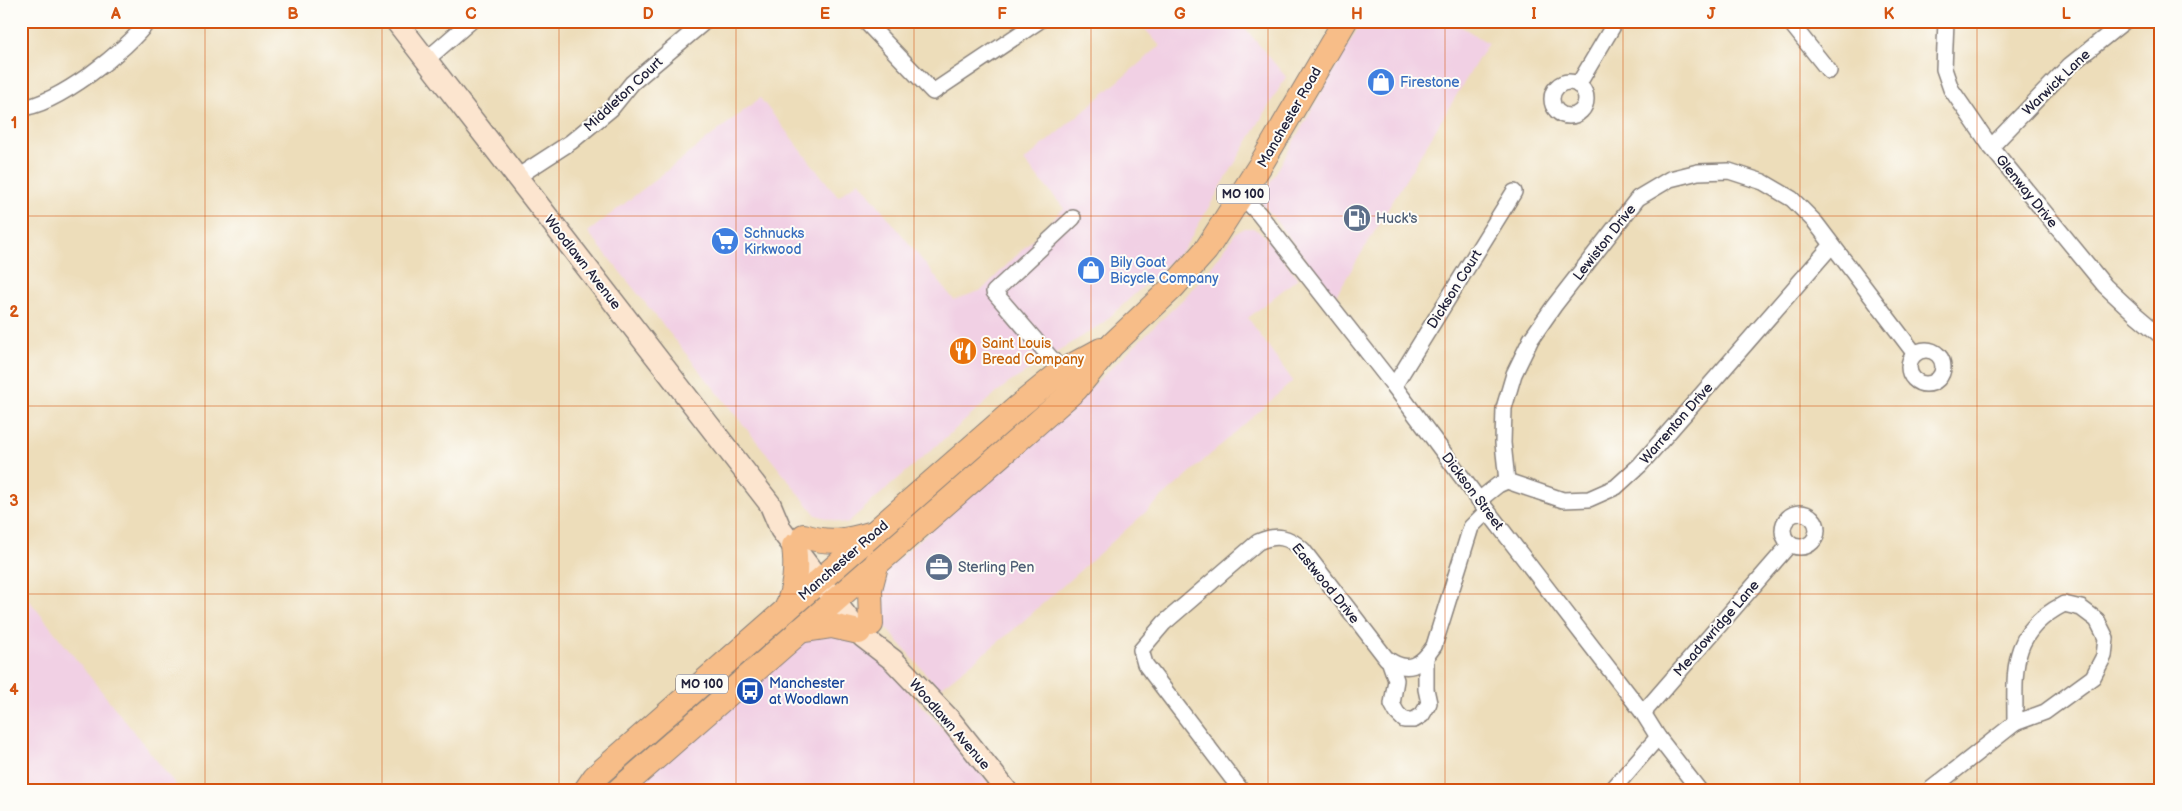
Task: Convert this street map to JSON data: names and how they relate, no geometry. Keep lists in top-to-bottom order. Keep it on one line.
{"streets":{"main road":["Manchester Road","MO 100"],"street":["Warwick Lane","Middleton Court","Glenway Drive","Lewiston Drive","Woodlawn Avenue","Dickson Court","Warrenton Drive","Dickson Street","Eastwood Drive","Meadowridge Lane"]},"crossings":[["Warwick Lane","Glenway Drive"],["Middleton Court","Woodlawn Avenue"],["Manchester Road","Woodlawn Avenue"],["Manchester Road","Dickson Street"],["Lewiston Drive","Warrenton Drive"],["Dickson Court","Dickson Street"],["Dickson Street","Eastwood Drive"],["Dickson Street","Meadowridge Lane"]],"places":{"shop":["Firestone","Bily Goat Bicycle Company"],"fuel station":["Huck's"],"supermarket":["Schnucks Kirkwood"],"restaurant":["Saint Louis Bread Company"],"office":["Sterling Pen"],"bus stop":["Manchester at Woodlawn"]},"grid":{"columns":["A","B","C","D","E","F","G","H","I","J","K","L"],"rows":["1","2","3","4"]}}
